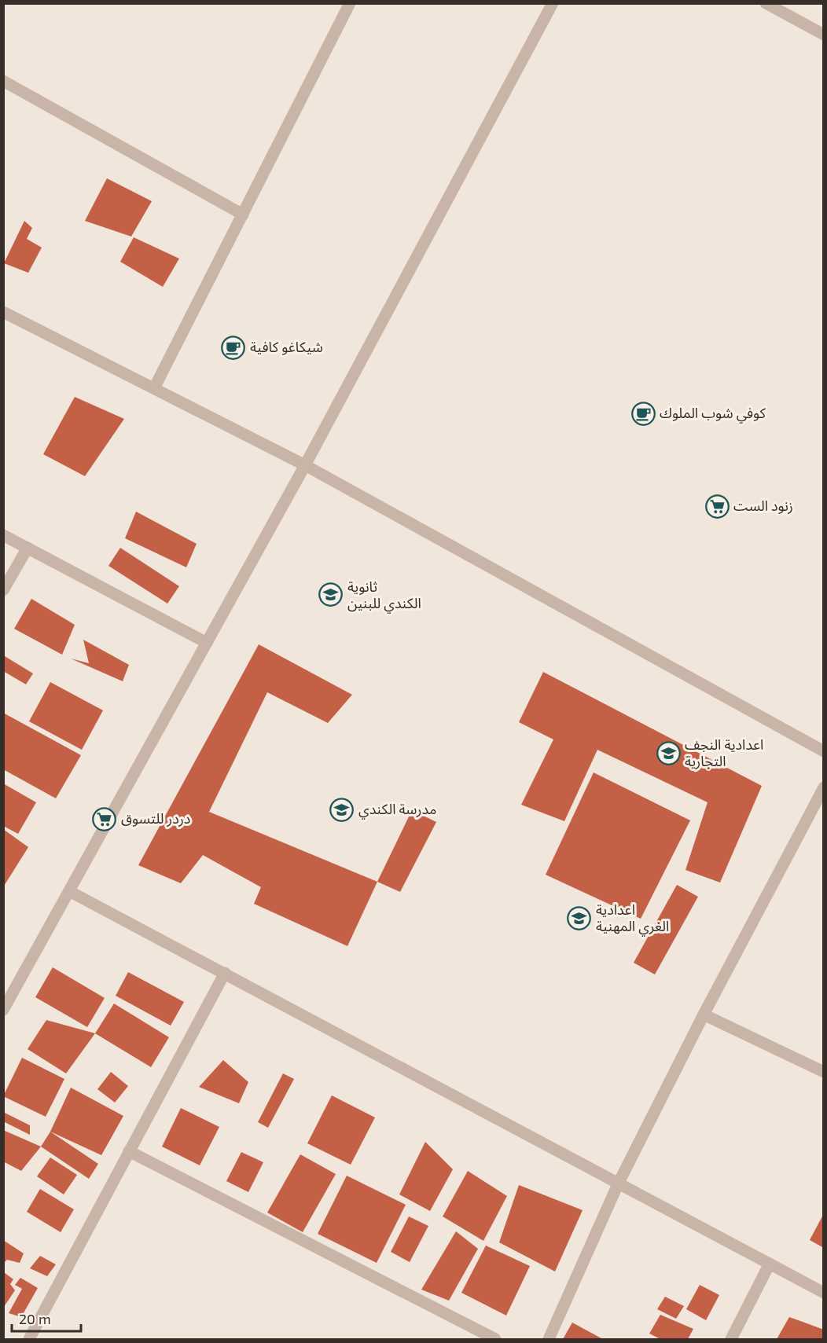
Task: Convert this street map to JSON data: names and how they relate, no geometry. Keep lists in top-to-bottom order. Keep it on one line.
{"places":{"cafe":["شيكاغو كافية","كوفي شوب الملوك"],"supermarket":["زنود الست","دردر للتسوق"],"school or university":["ثانوية الكندي للبنين","اعدادية النجف التجارية","مدرسة الكندي","اعدادية الغري المهنية"]},"scale_bar":"20 m"}
